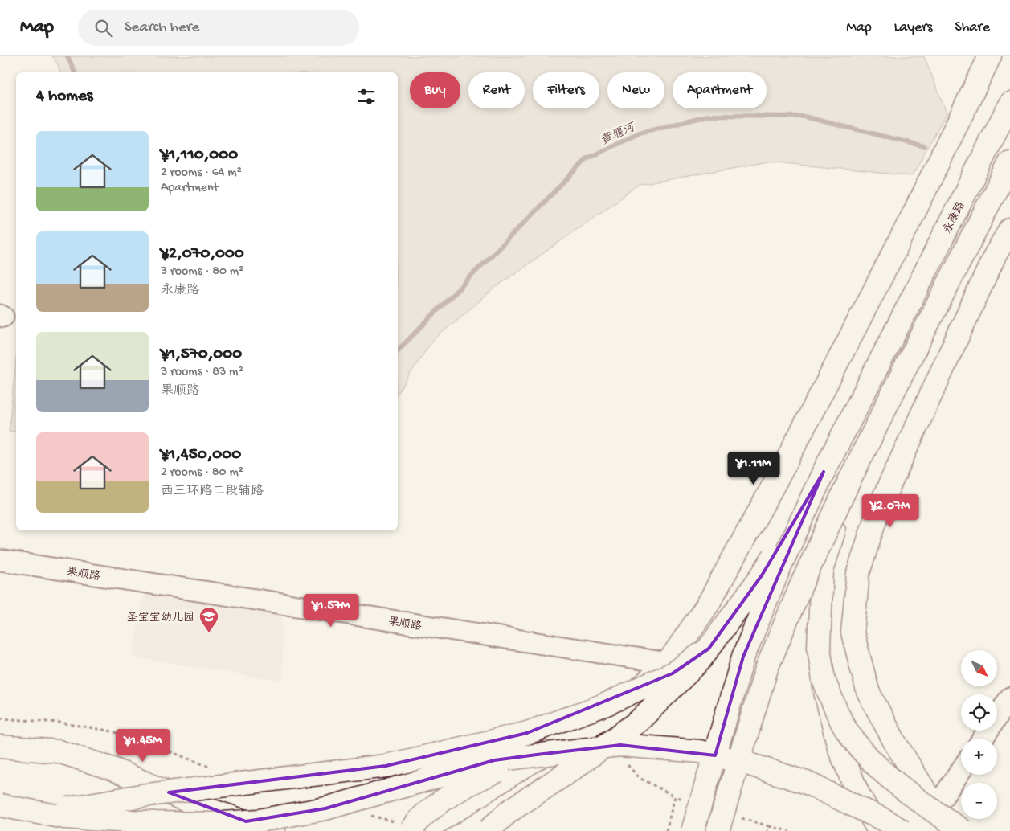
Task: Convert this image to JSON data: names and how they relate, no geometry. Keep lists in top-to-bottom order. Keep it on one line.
{"streets":{"main road":["永康路"],"street":["果顺路"]},"water":["黄堰河"],"places":{"school or university":["圣宝宝幼儿园"]},"north":"bottom right","page":{"header":"Map","search":"Search here","nav":["Map","Layers","Share"],"chip":["Buy","Rent","Filters","New","Apartment"],"heading":"4 homes","list":[{"name":"¥1,110,000","note":"2 rooms · 64 m² · Apartment"},{"name":"¥2,070,000","note":"3 rooms · 80 m² · 永康路"},{"name":"¥1,570,000","note":"3 rooms · 83 m² · 果顺路"},{"name":"¥1,450,000","note":"2 rooms · 80 m² · 西三环路二段辅路"}],"price":["¥1.11M","¥2.07M","¥1.57M","¥1.45M"],"map_buttons":["+","−"]}}
